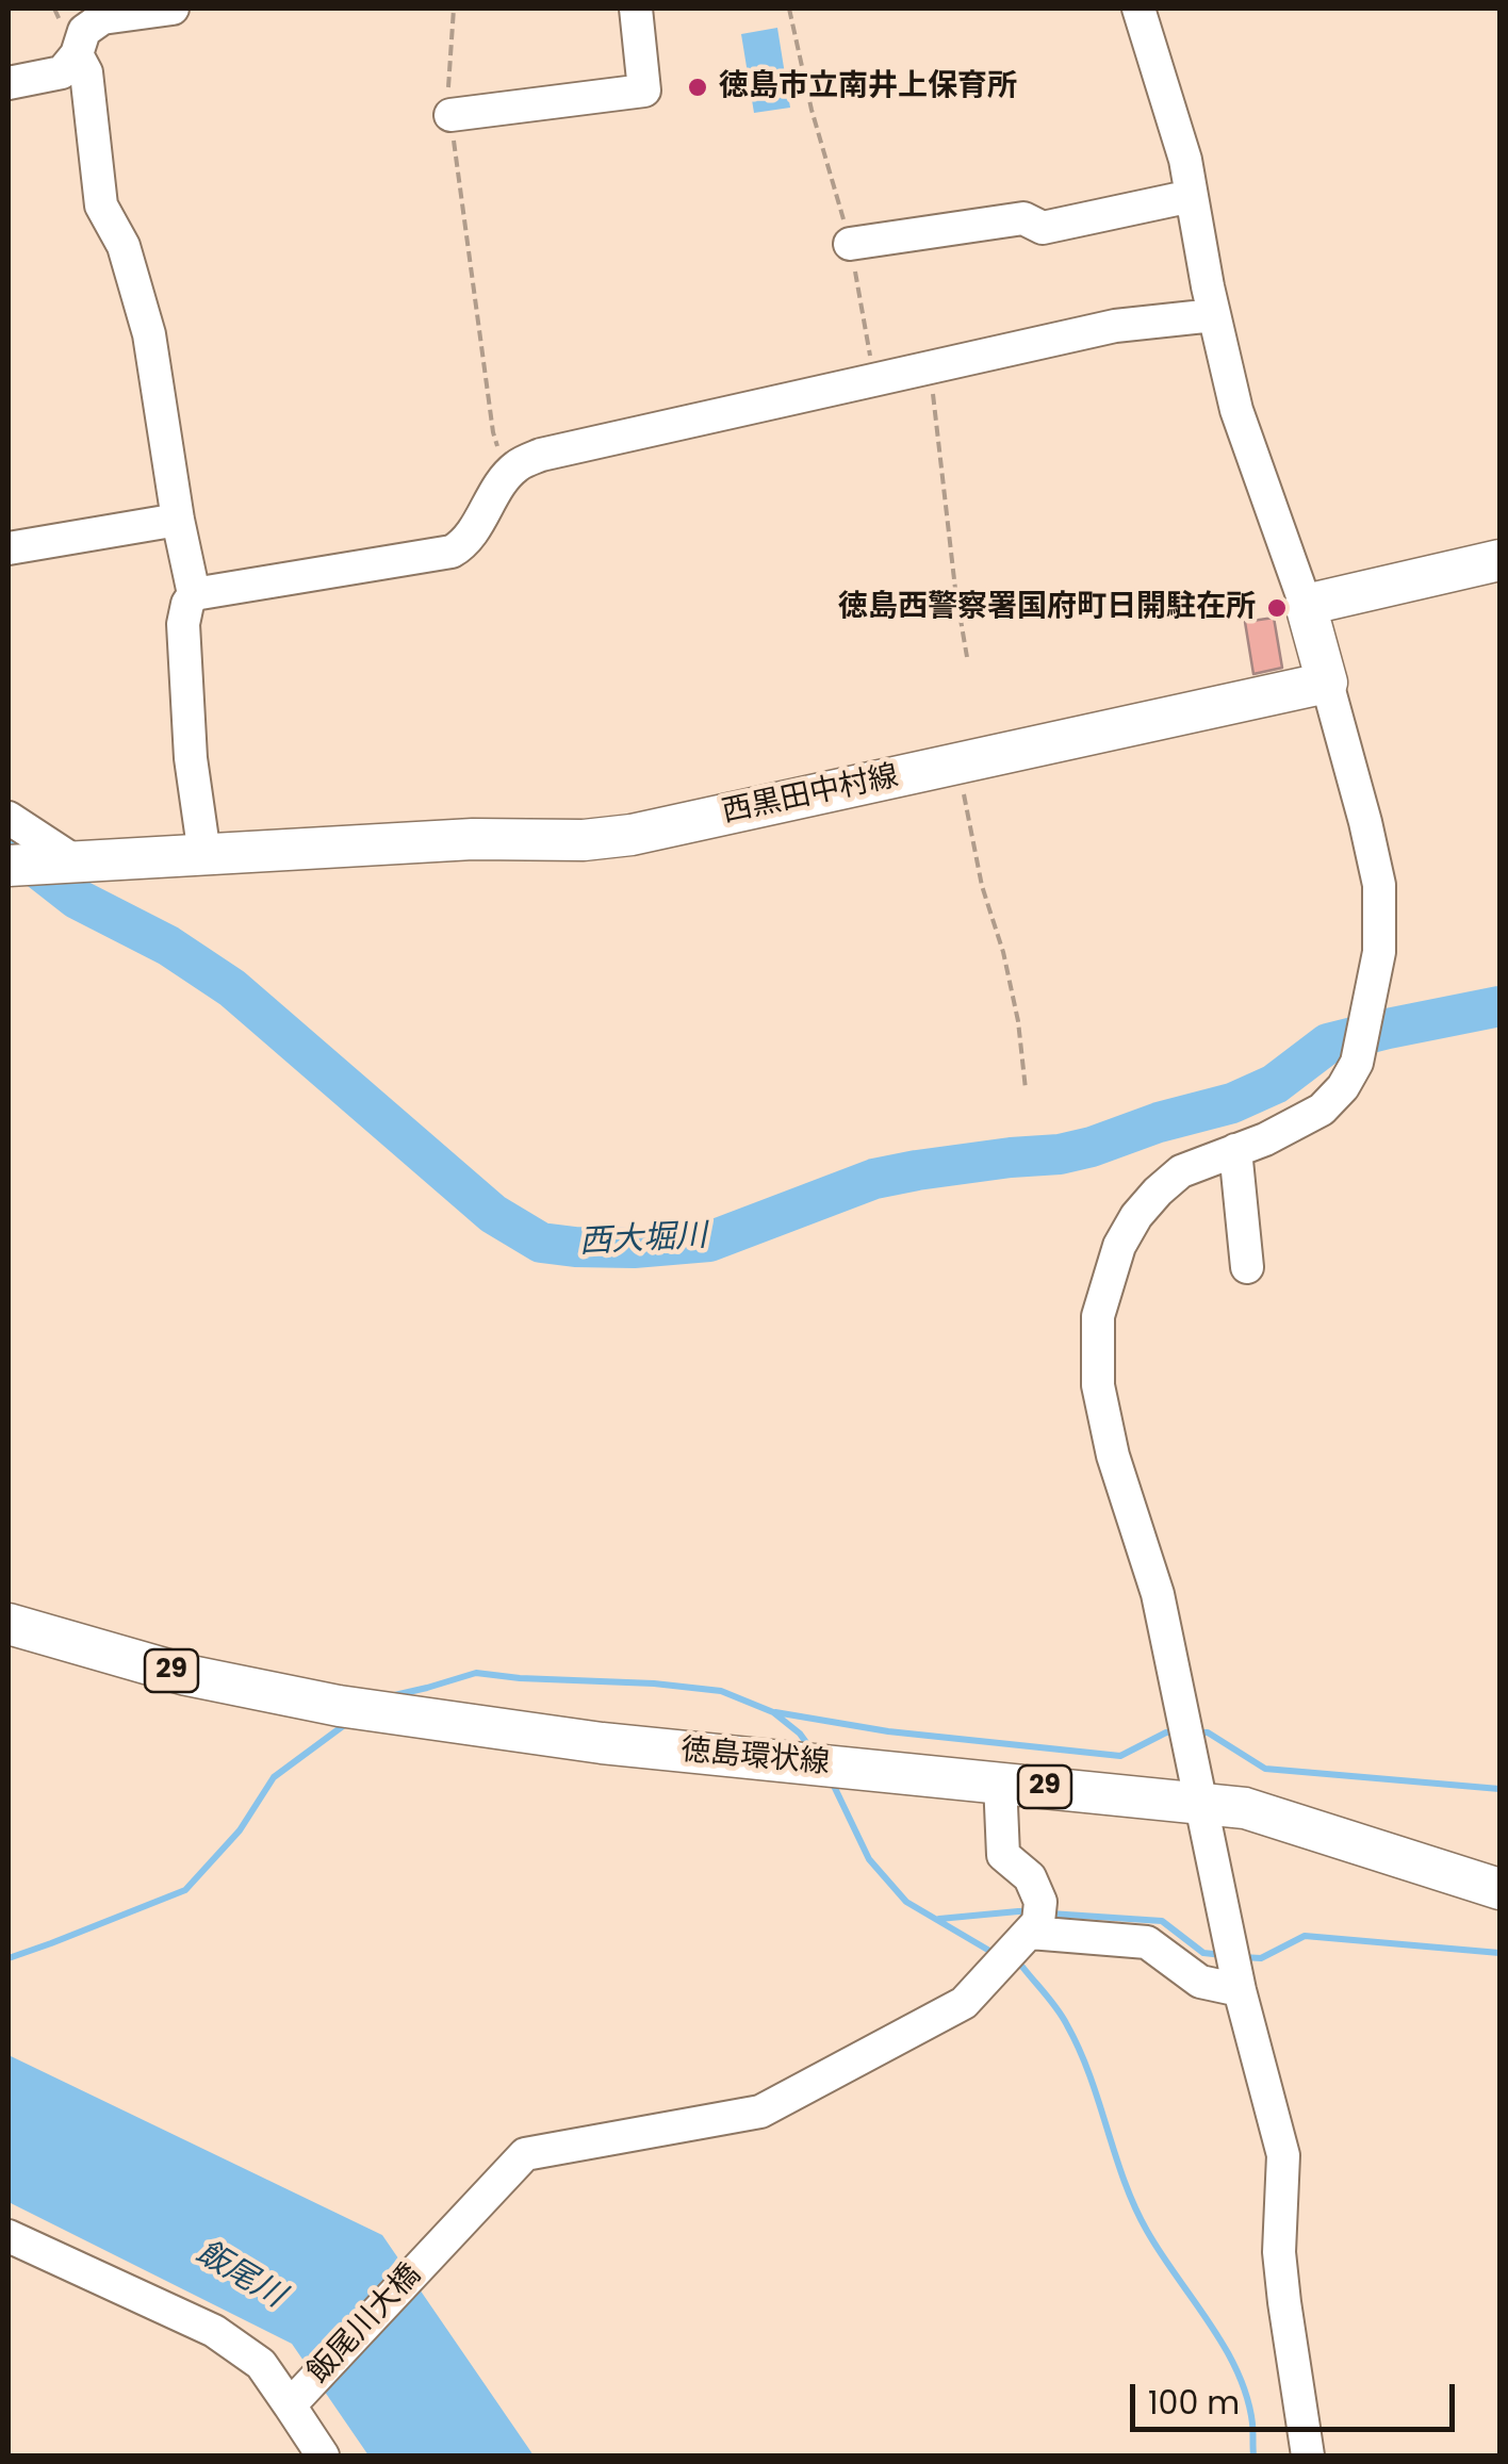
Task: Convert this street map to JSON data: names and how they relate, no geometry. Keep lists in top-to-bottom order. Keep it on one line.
{"streets":{"main road":["西黒田中村線","29","徳島環状線"],"street":["飯尾川大橋"]},"water":["西大堀川","飯尾川"],"places":["徳島市立南井上保育所","徳島西警察署国府町日開駐在所"],"scale_bar":"100 m"}
